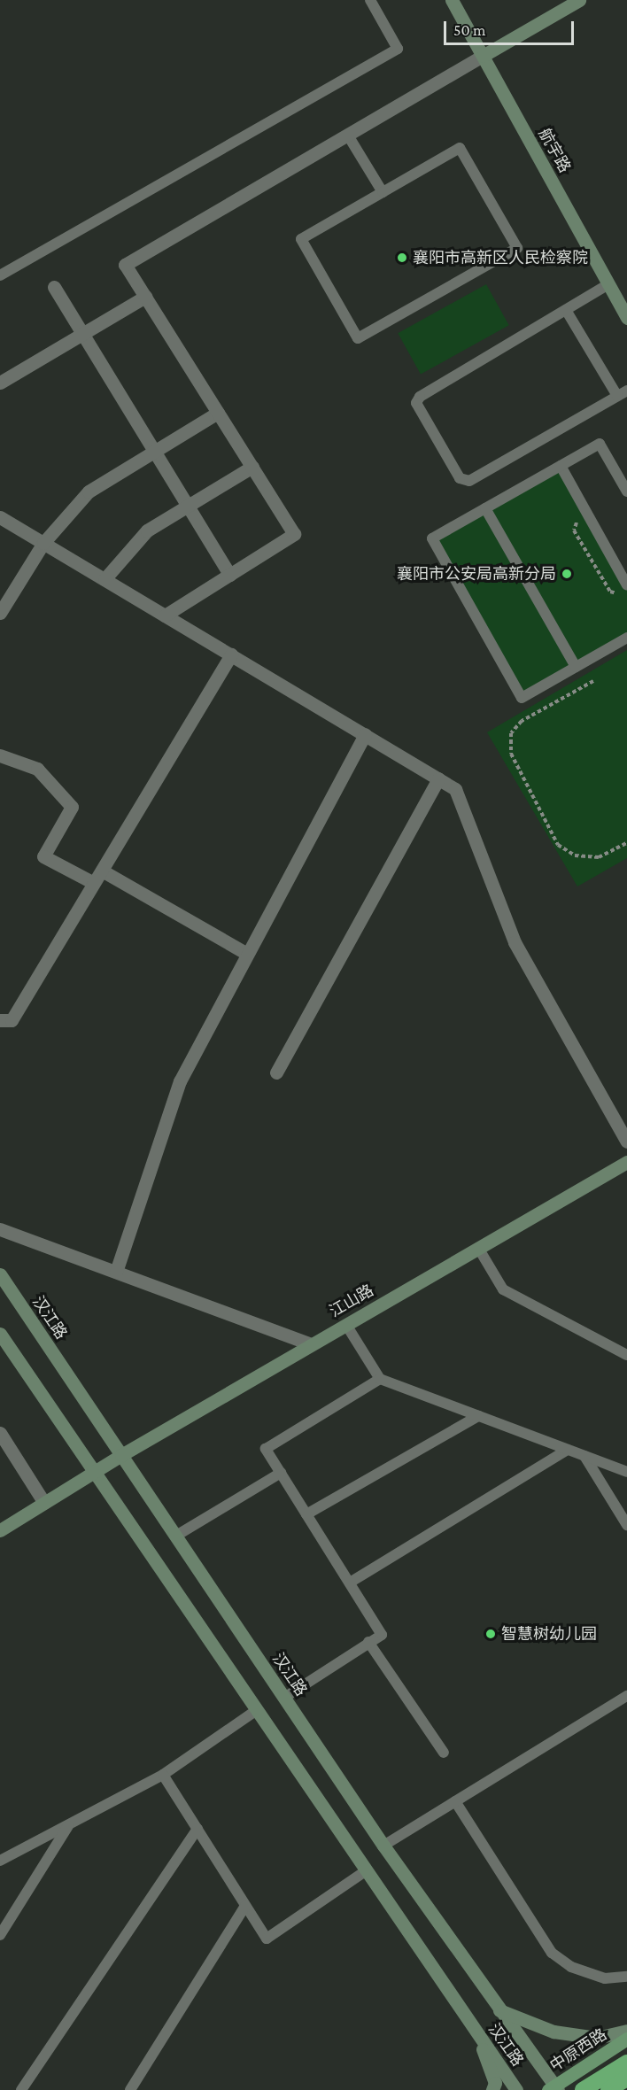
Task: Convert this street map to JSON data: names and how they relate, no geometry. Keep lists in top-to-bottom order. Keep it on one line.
{"streets":{"main road":["航宇路","江山路","汉江路","中原西路"]},"crossings":[["江山路","汉江路"],["汉江路","中原西路"]],"places":["襄阳市高新区人民检察院","襄阳市公安局高新分局","智慧树幼儿园"],"scale_bar":"50 m"}
